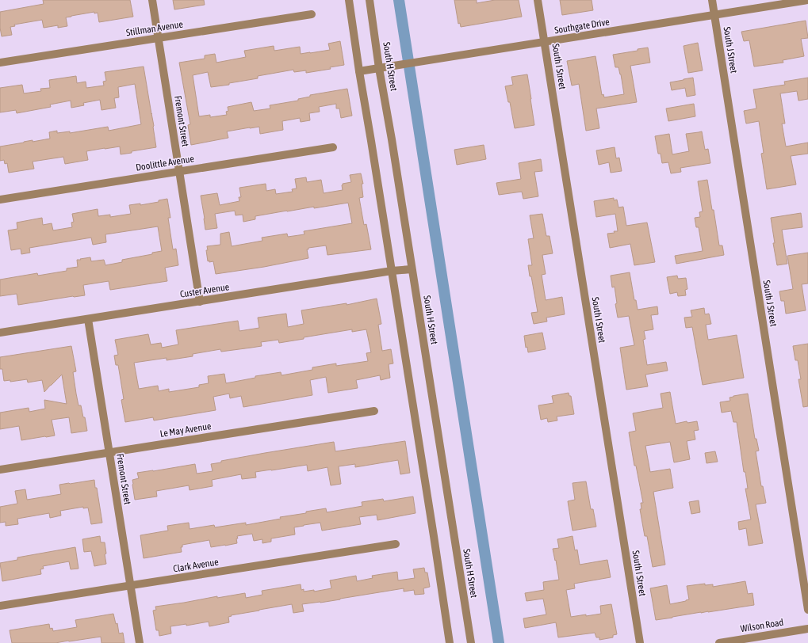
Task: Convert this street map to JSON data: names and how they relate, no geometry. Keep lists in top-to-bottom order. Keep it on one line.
{"streets":{"street":["Southgate Drive","Stillman Avenue","South J Street","South H Street","South I Street","Fremont Street","Doolittle Avenue","Custer Avenue","Le May Avenue","Clark Avenue","Wilson Road"]},"crossings":[["Southgate Drive","South J Street"],["Southgate Drive","South H Street"],["Southgate Drive","South I Street"],["Stillman Avenue","Fremont Street"],["South H Street","Custer Avenue"],["Fremont Street","Doolittle Avenue"],["Fremont Street","Custer Avenue"],["Fremont Street","Le May Avenue"],["Fremont Street","Clark Avenue"]]}
